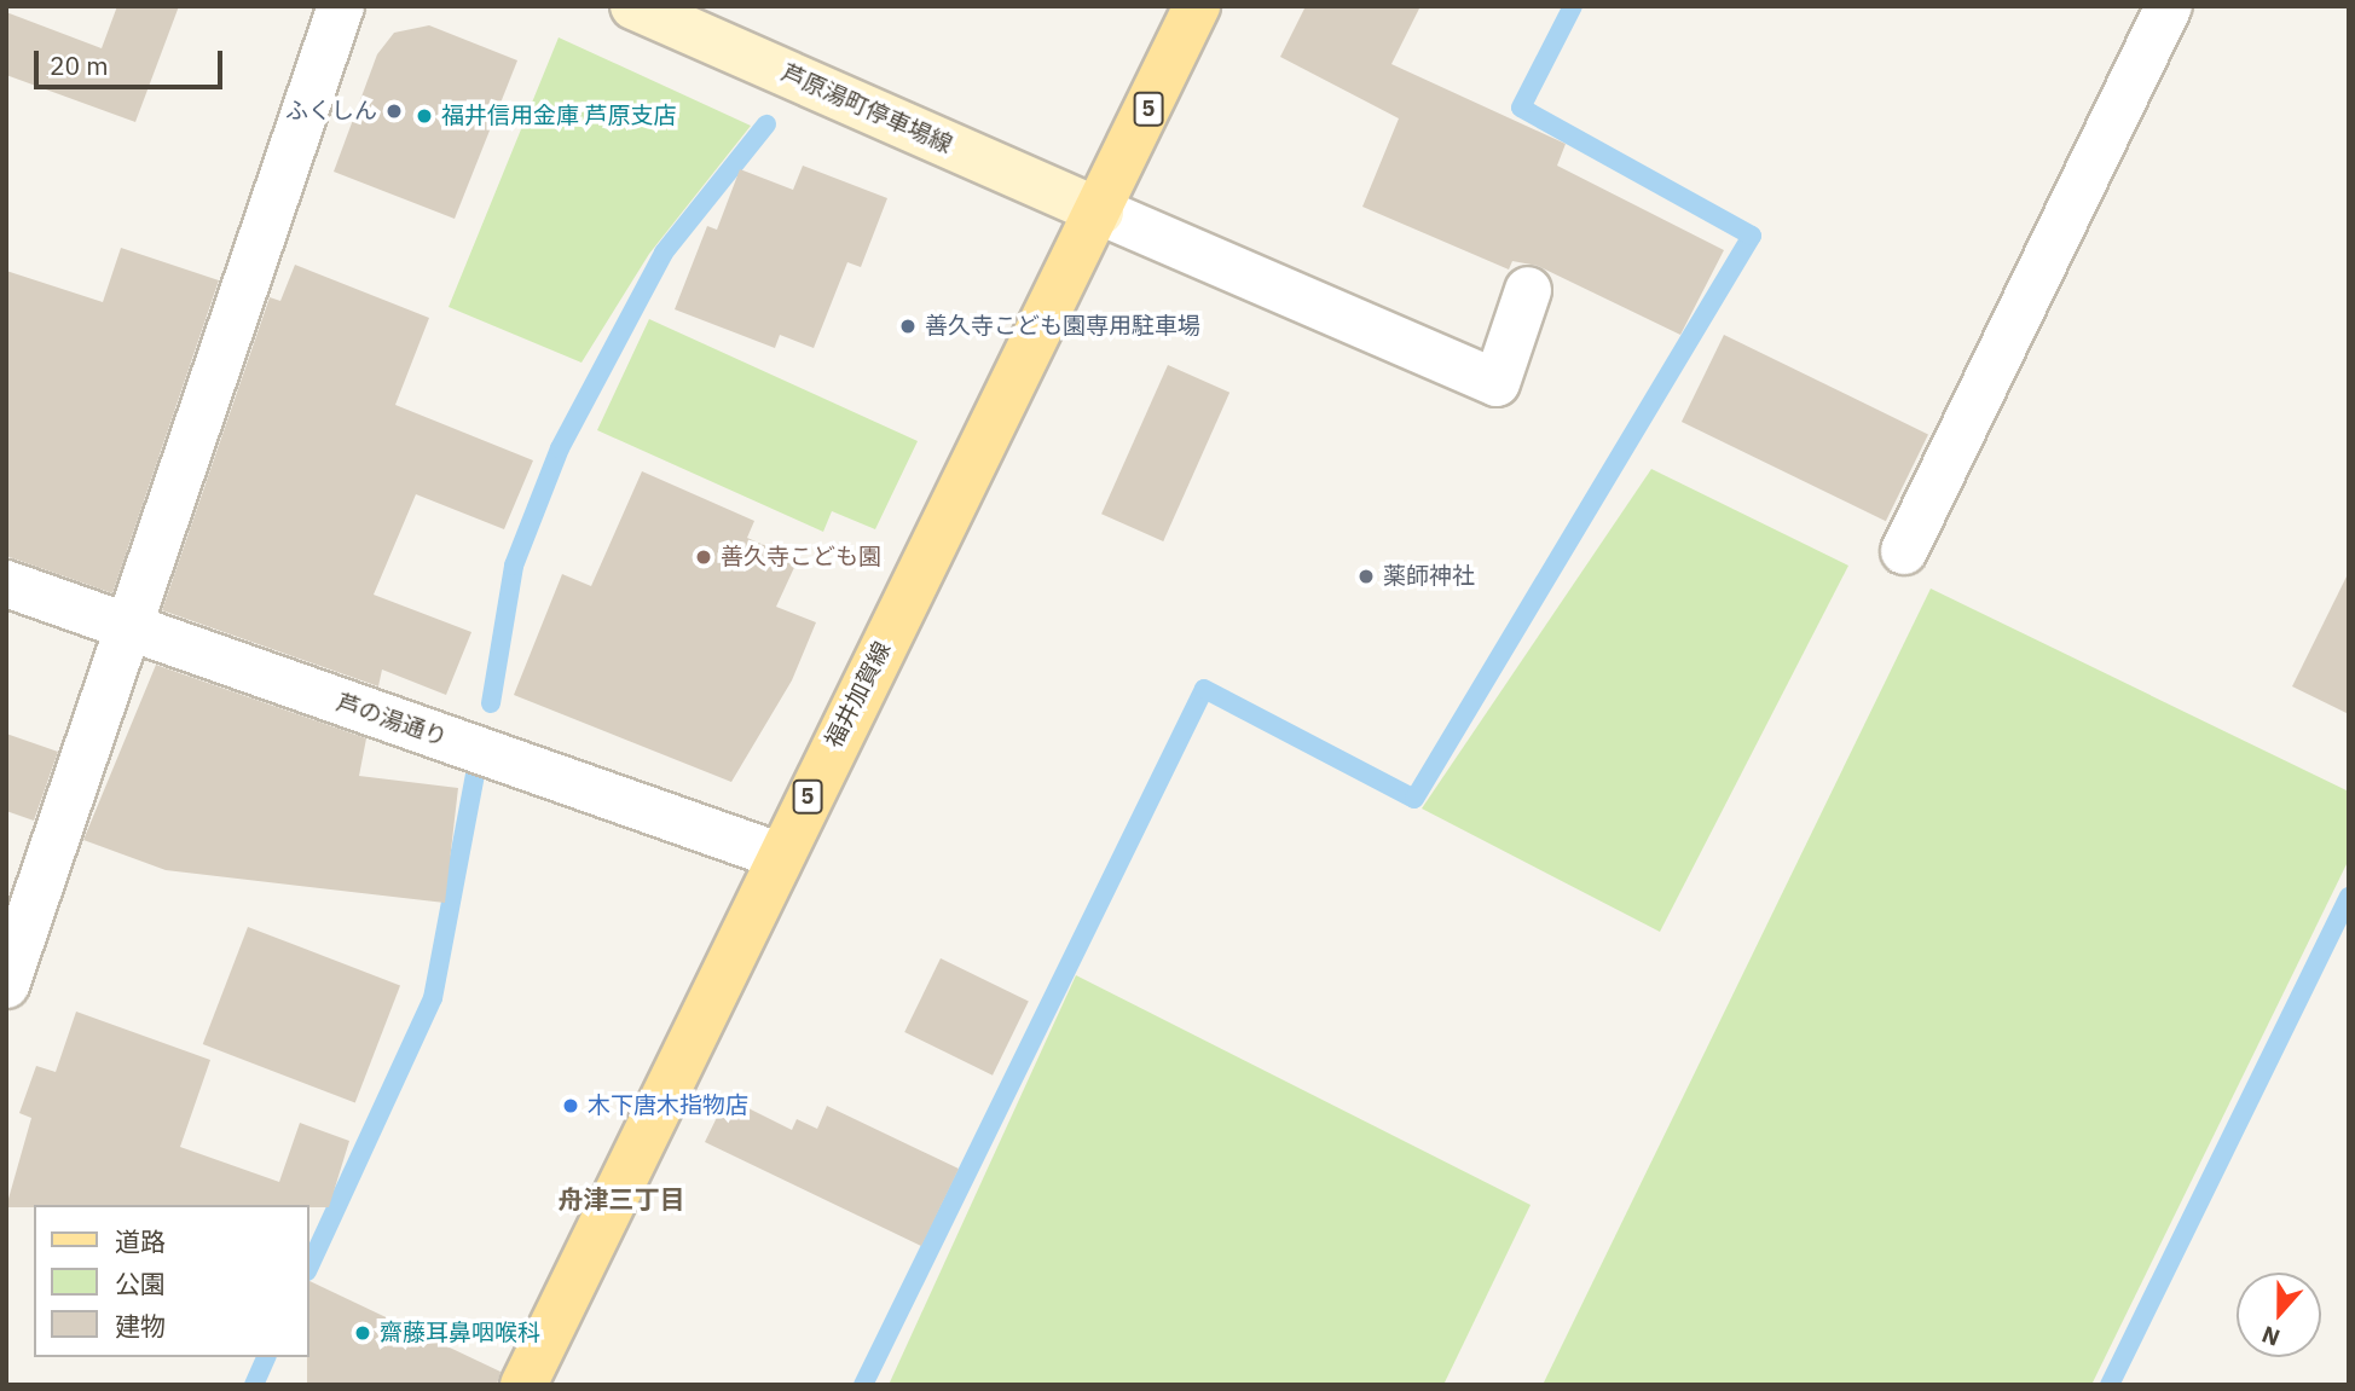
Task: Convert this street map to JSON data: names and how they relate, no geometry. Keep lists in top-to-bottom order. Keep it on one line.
{"streets":{"main road":["芦原湯町停車場線","5","福井加賀線"],"street":["芦の湯通り"]},"crossings":[["芦原湯町停車場線","福井加賀線"],["福井加賀線","芦の湯通り"]],"districts":["舟津三丁目"],"places":["ふくしん","福井信用金庫 芦原支店","善久寺こども園専用駐車場","善久寺こども園","薬師神社","木下唐木指物店","齋藤耳鼻咽喉科"],"legend":["道路","公園","建物"],"scale_bar":"20 m","north":"bottom"}
